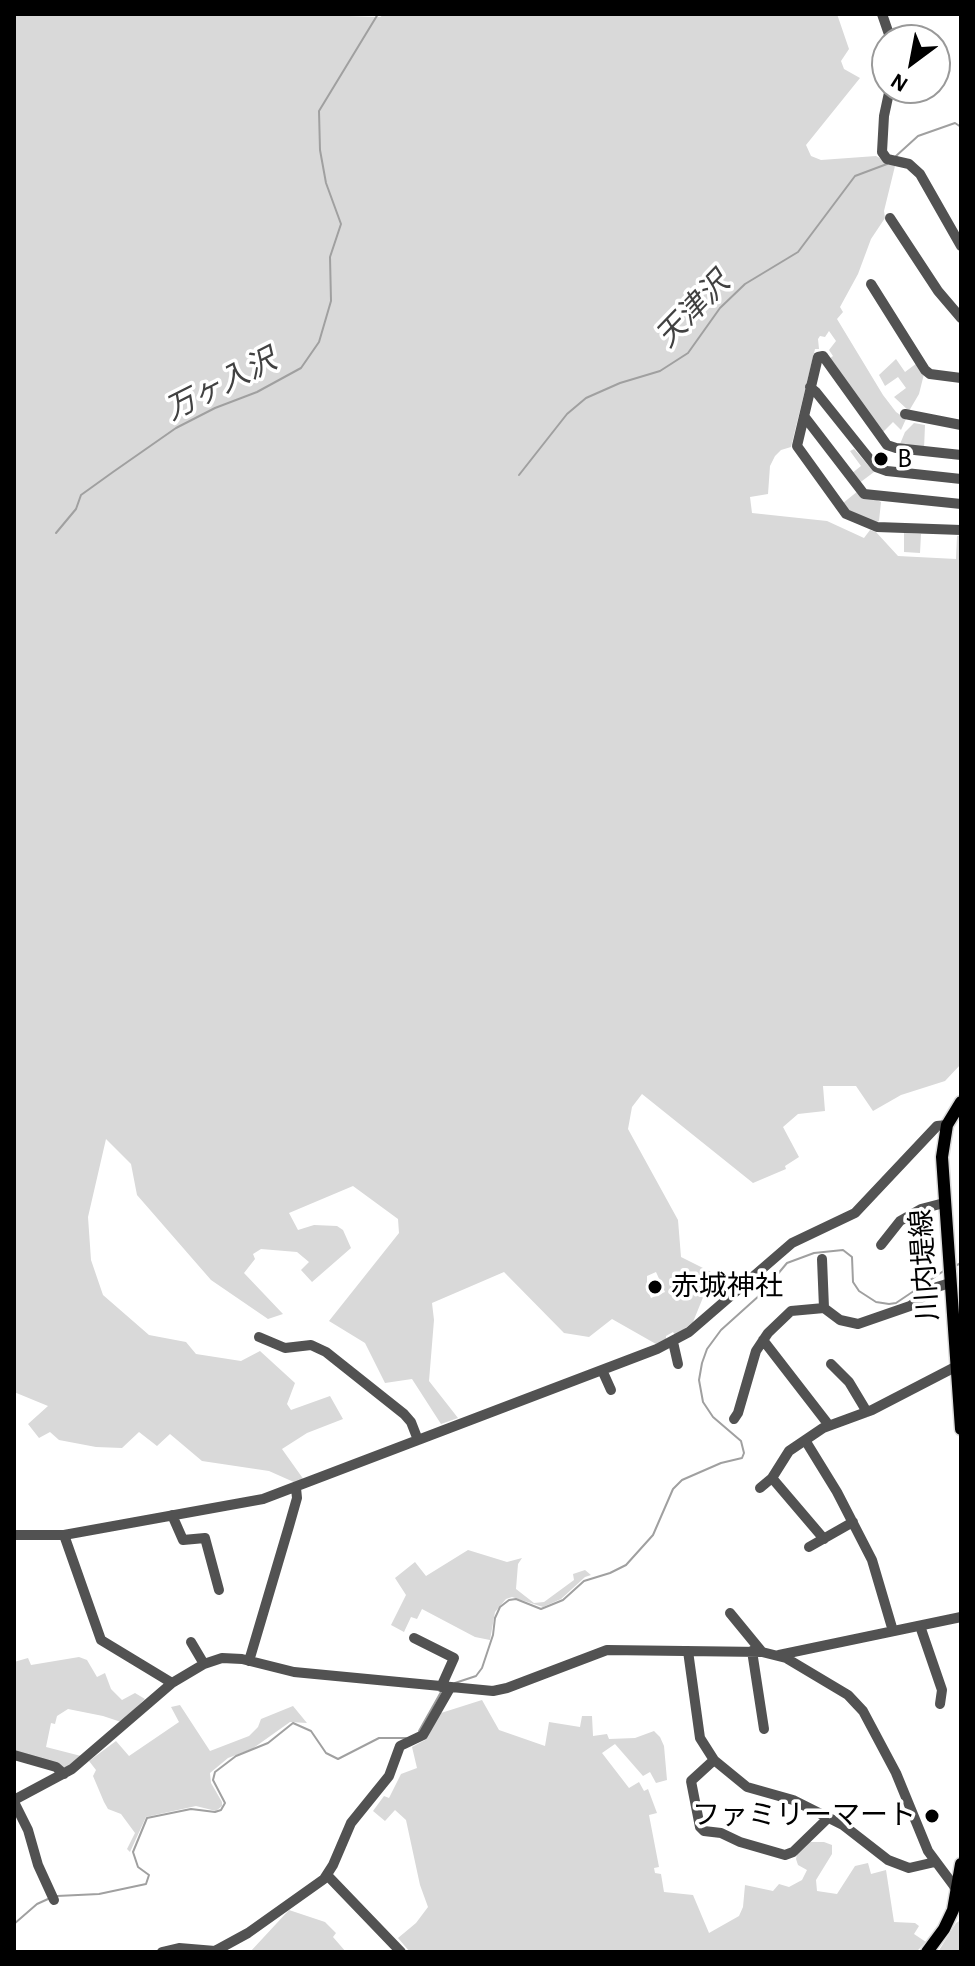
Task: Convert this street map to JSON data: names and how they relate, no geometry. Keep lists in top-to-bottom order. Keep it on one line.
{"streets":{"main road":["川内堤線"]},"water":["天津沢","万ヶ入沢"],"places":["B","赤城神社","ファミリーマート"],"north":"bottom left"}
